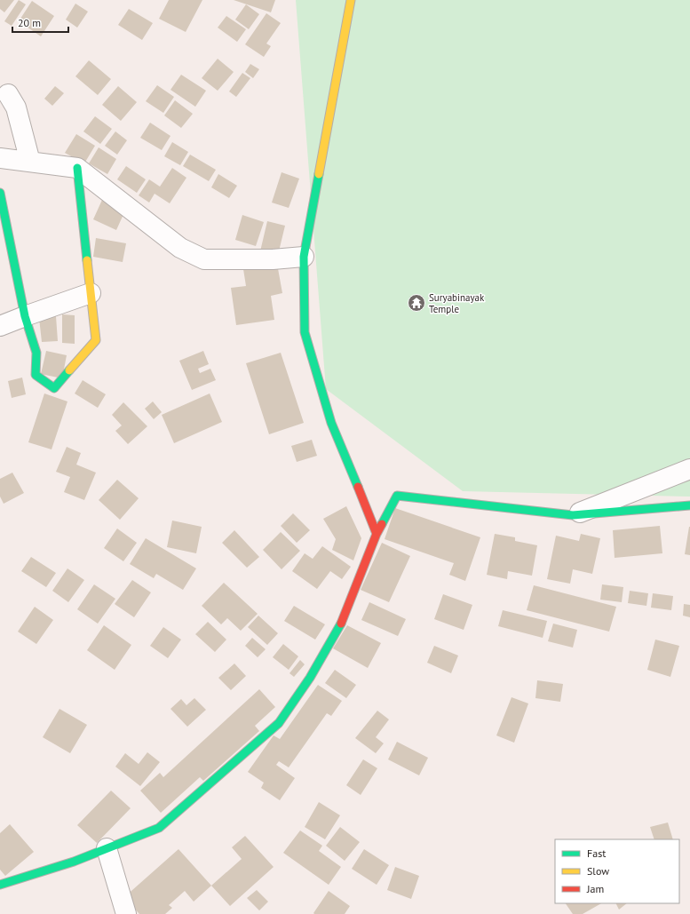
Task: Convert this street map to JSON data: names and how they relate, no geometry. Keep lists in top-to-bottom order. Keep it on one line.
{"places":{"temple":["Suryabinayak Temple"]},"legend":["Fast","Slow","Jam"],"scale_bar":"20 m"}
